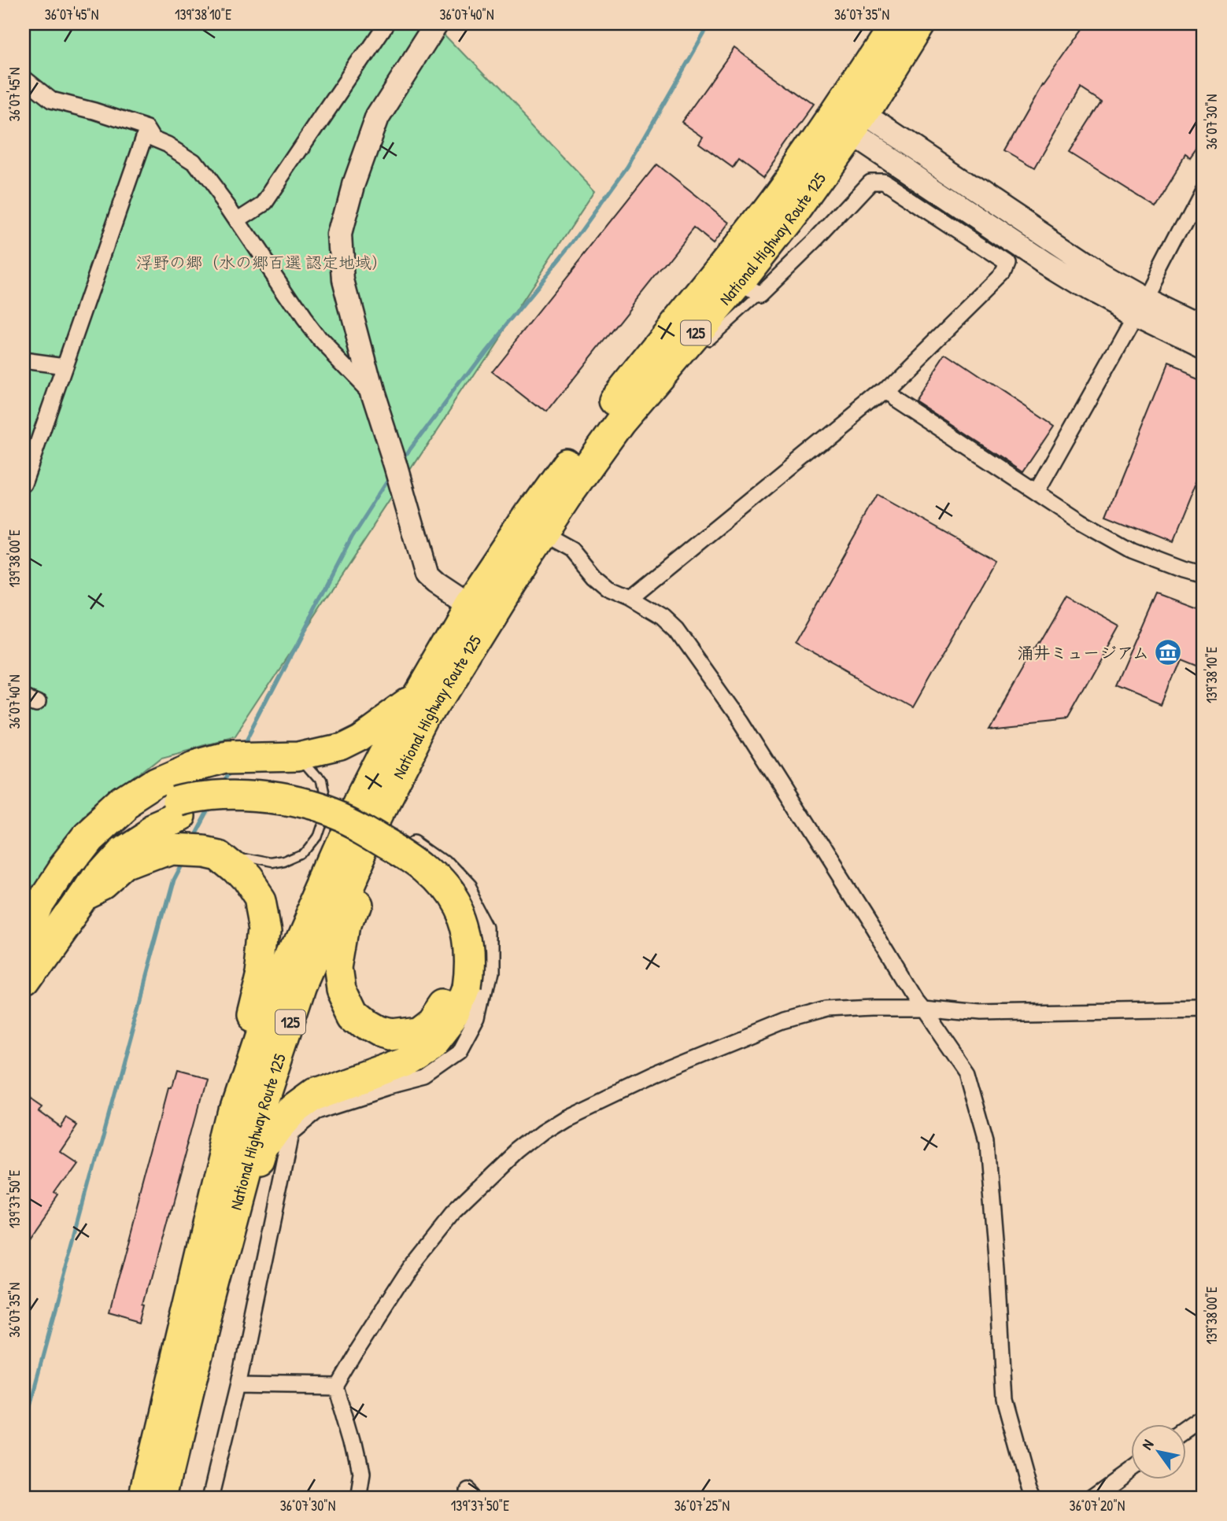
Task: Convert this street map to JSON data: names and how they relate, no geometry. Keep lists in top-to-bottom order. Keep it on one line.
{"streets":{"highway":["National Highway Route 125","125"]},"parks":["浮野の郷（水の郷百選 認定地域）"],"places":{"museum":["涌井ミュージアム"]},"north":"top left","coordinates":["36°07'45\"N","139°38'10\"E","36°07'40\"N","36°07'35\"N","36°07'30\"N","139°38'00\"E","139°37'50\"E","36°07'25\"N","36°07'20\"N"]}
